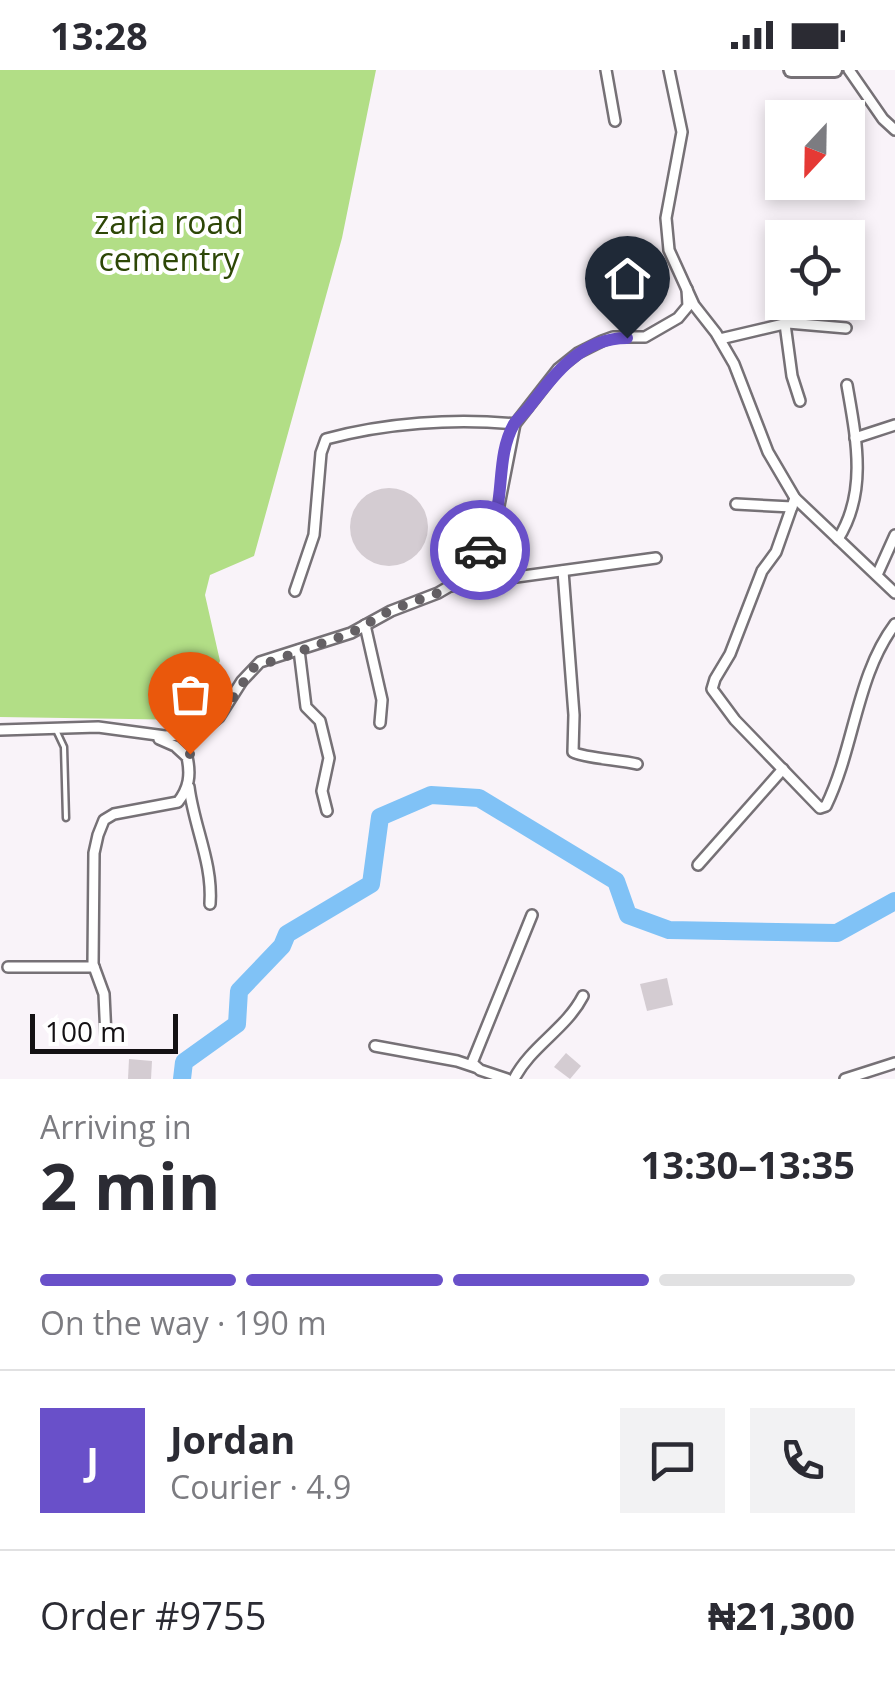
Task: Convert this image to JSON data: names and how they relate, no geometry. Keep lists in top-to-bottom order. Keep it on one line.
{"parks":["zaria road cementry"],"scale_bar":"100 m","north":"bottom","page":{"status":"13:28","scale":"100 m","heading":["2 min","Arriving in","13:30–13:35"],"panel":["Jordan","Courier · 4.9","Order #9755","₦21,300"],"bar":"On the way · 190 m","round":"J"}}
